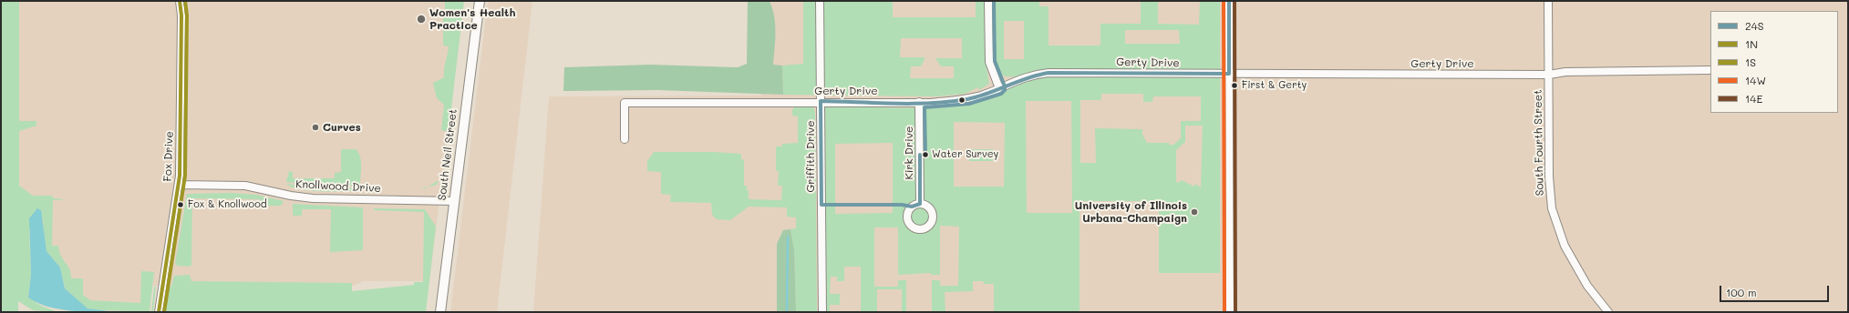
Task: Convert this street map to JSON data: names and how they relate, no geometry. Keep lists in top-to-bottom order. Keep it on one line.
{"streets":{"main road":["South Neil Street"],"street":["Gerty Drive","South Fourth Street","Kirk Drive","Fox Drive","Griffith Drive","Knollwood Drive"]},"crossings":[["Gerty Drive","South Fourth Street"],["Gerty Drive","Kirk Drive"],["Gerty Drive","Griffith Drive"],["South Neil Street","Knollwood Drive"],["Fox Drive","Knollwood Drive"]],"places":["Women's Health Practice","First & Gerty","Curves","Water Survey","Fox & Knollwood","University of Illinois Urbana-Champaign"],"lines":["transit line 24S","transit line 1N","transit line 1S","transit line 14W","transit line 14E"],"legend":["24S","1N","1S","14W","14E"],"scale_bar":"100 m"}
